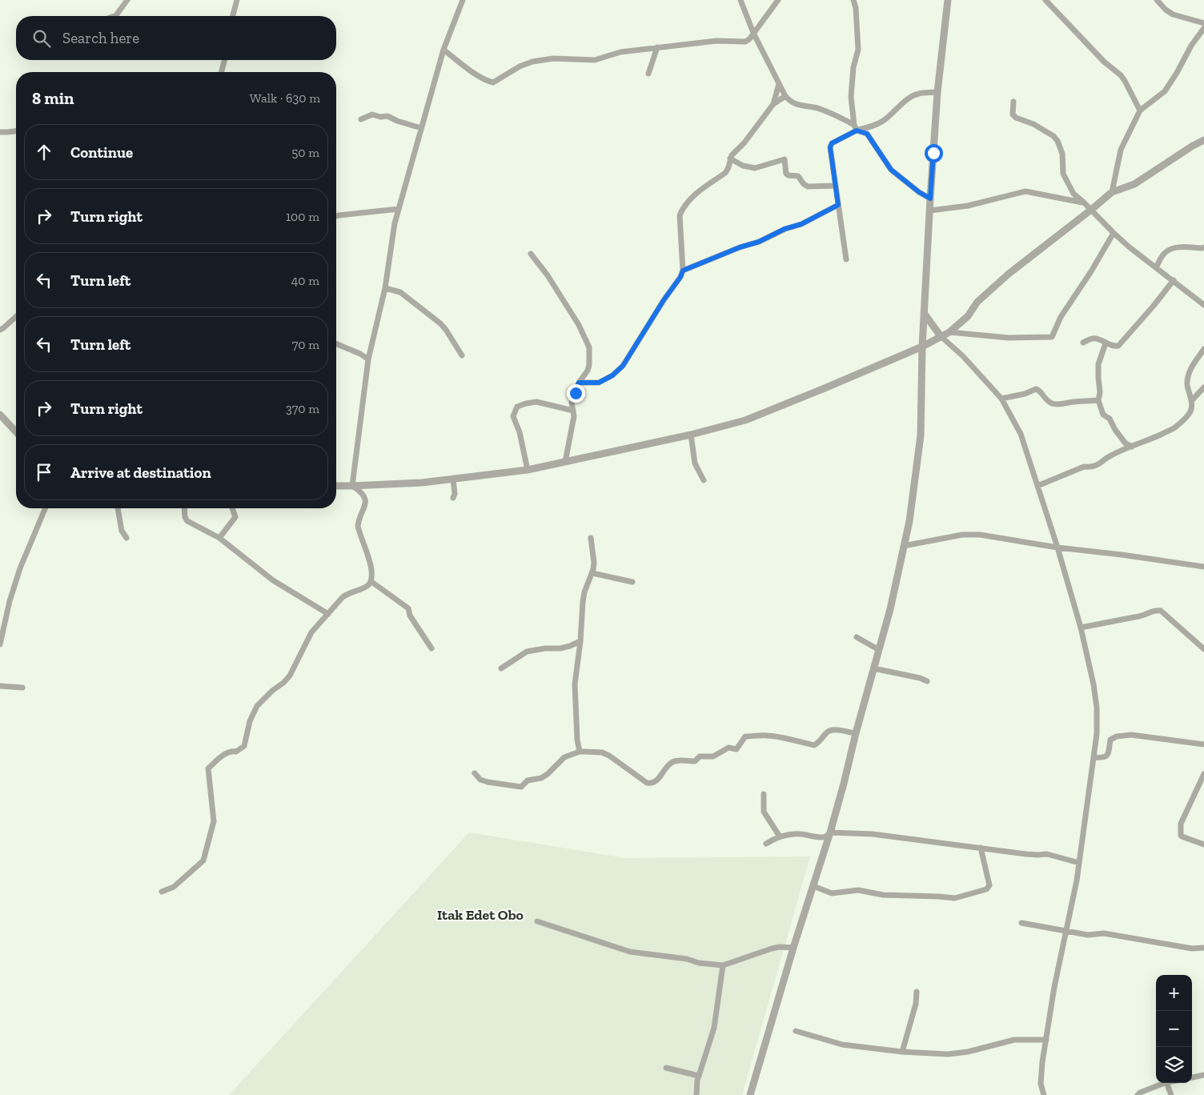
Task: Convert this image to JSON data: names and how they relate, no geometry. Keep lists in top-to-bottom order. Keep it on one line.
{"districts":["Itak Edet Obo"],"page":{"search":"Search here","heading":["8 min","Walk · 630 m"],"list":[["Continue","50 m"],["Turn right","100 m"],["Turn left","40 m"],["Turn left","70 m"],["Turn right","370 m"],"Arrive at destination"],"map_buttons":["+","−"]}}
